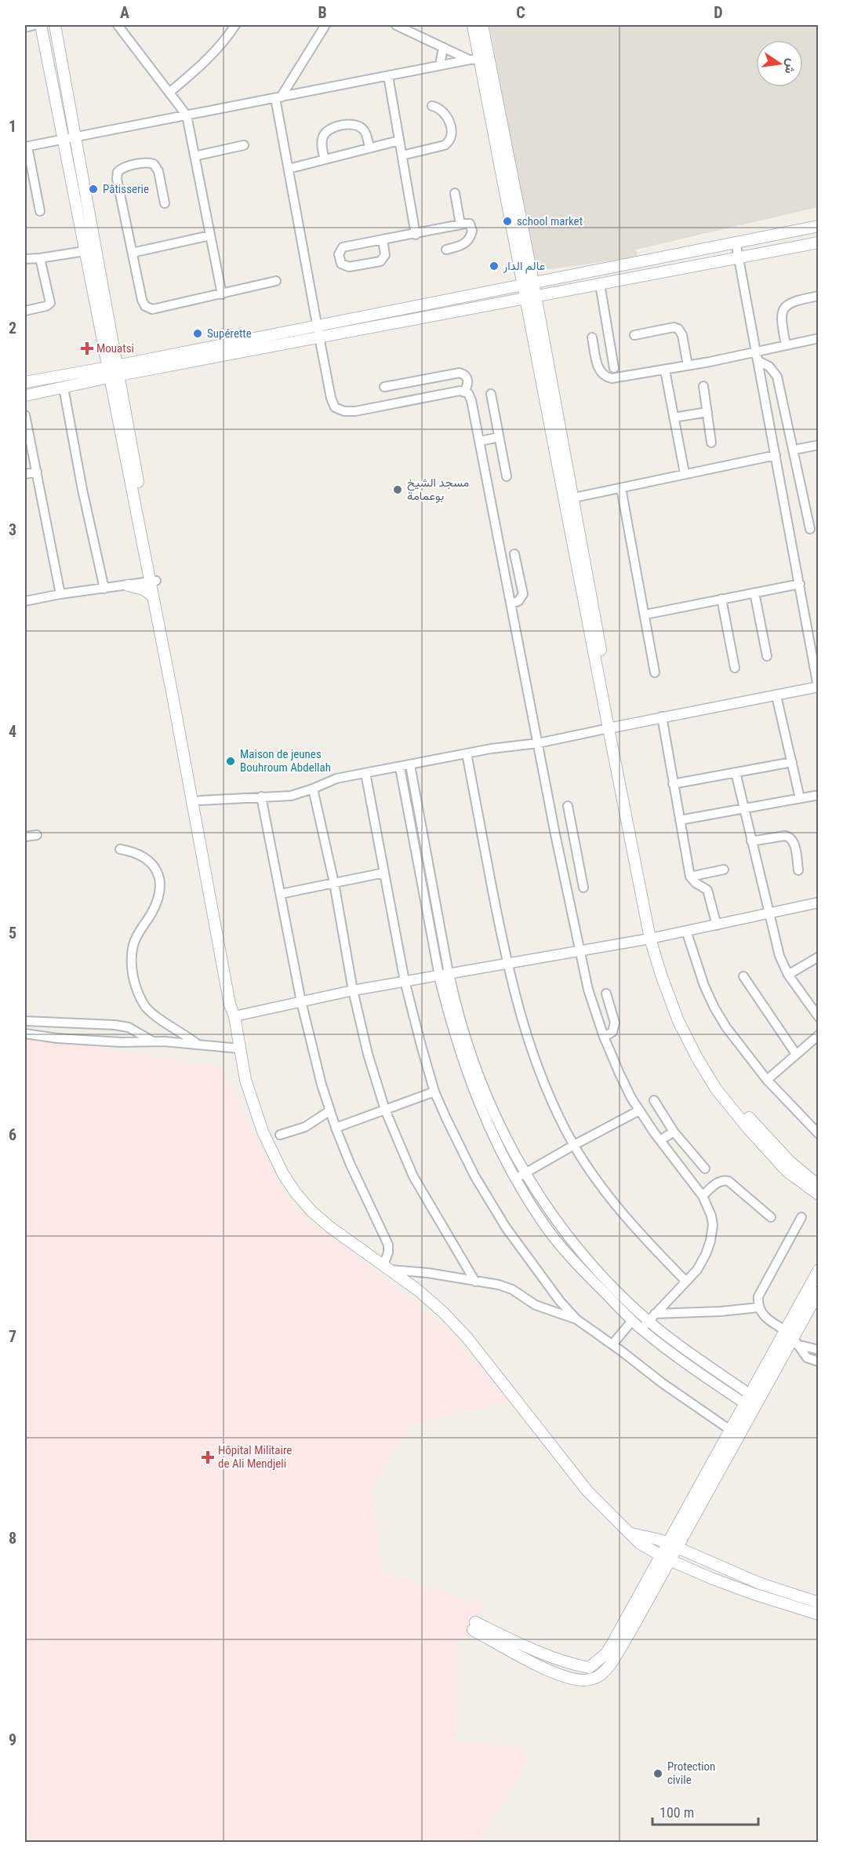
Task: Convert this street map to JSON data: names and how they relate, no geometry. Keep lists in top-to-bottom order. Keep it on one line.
{"places":{"other":["Pâtisserie","school market","عالم الدار","Supérette","مسجد الشيخ بوعمامة","Maison de jeunes Bouhroum Abdellah","Protection civile"],"health":["Mouatsi","Hôpital Militaire de Ali Mendjeli"]},"scale_bar":"100 m","north":"right","grid":{"columns":["A","B","C","D"],"rows":["1","2","3","4","5","6","7","8","9"]}}
